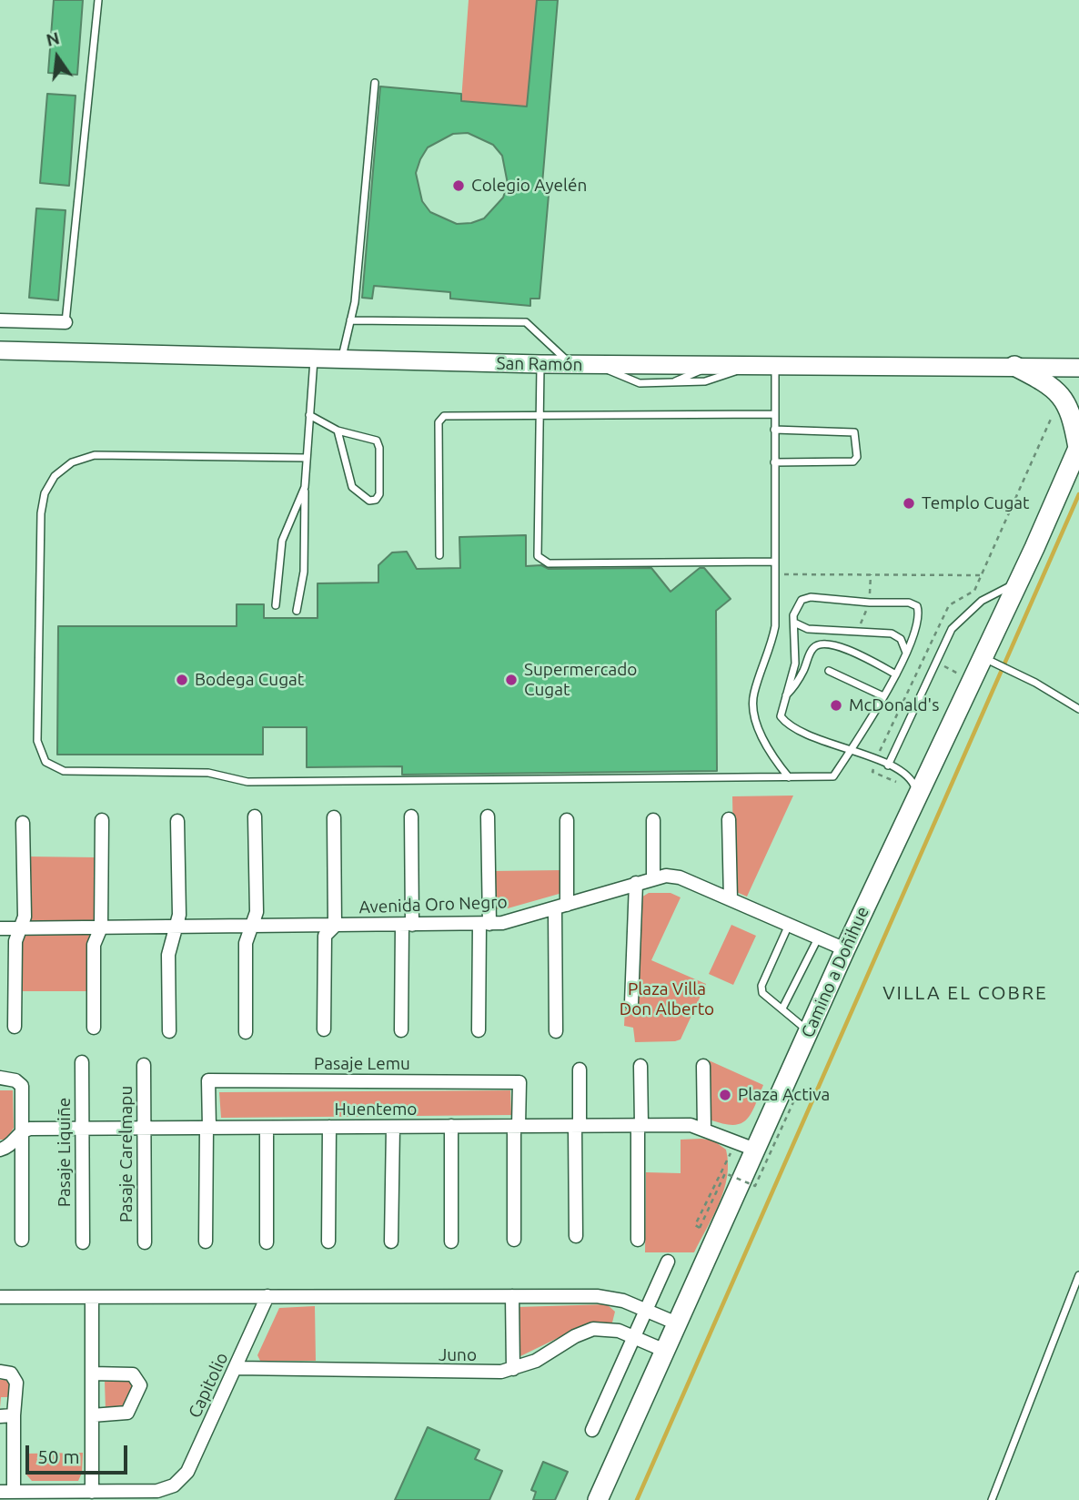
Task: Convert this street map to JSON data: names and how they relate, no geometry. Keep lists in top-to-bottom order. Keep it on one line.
{"streets":{"main road":["Camino a Doñihue"],"street":["San Ramón","Avenida Oro Negro","Pasaje Lemu","Huentemo","Pasaje Liquiñe","Pasaje Carelmapu","Juno","Capitolio"]},"crossings":[["Avenida Oro Negro","Camino a Doñihue"],["Camino a Doñihue","Huentemo"],["Camino a Doñihue","Juno"],["Pasaje Lemu","Huentemo"],["Huentemo","Pasaje Liquiñe"],["Huentemo","Pasaje Carelmapu"],["Juno","Capitolio"]],"districts":["VILLA EL COBRE"],"parks":["Plaza Villa Don Alberto"],"places":["Colegio Ayelén","Templo Cugat","Bodega Cugat","Supermercado Cugat","McDonald's","Plaza Activa"],"scale_bar":"50 m","north":"top"}
